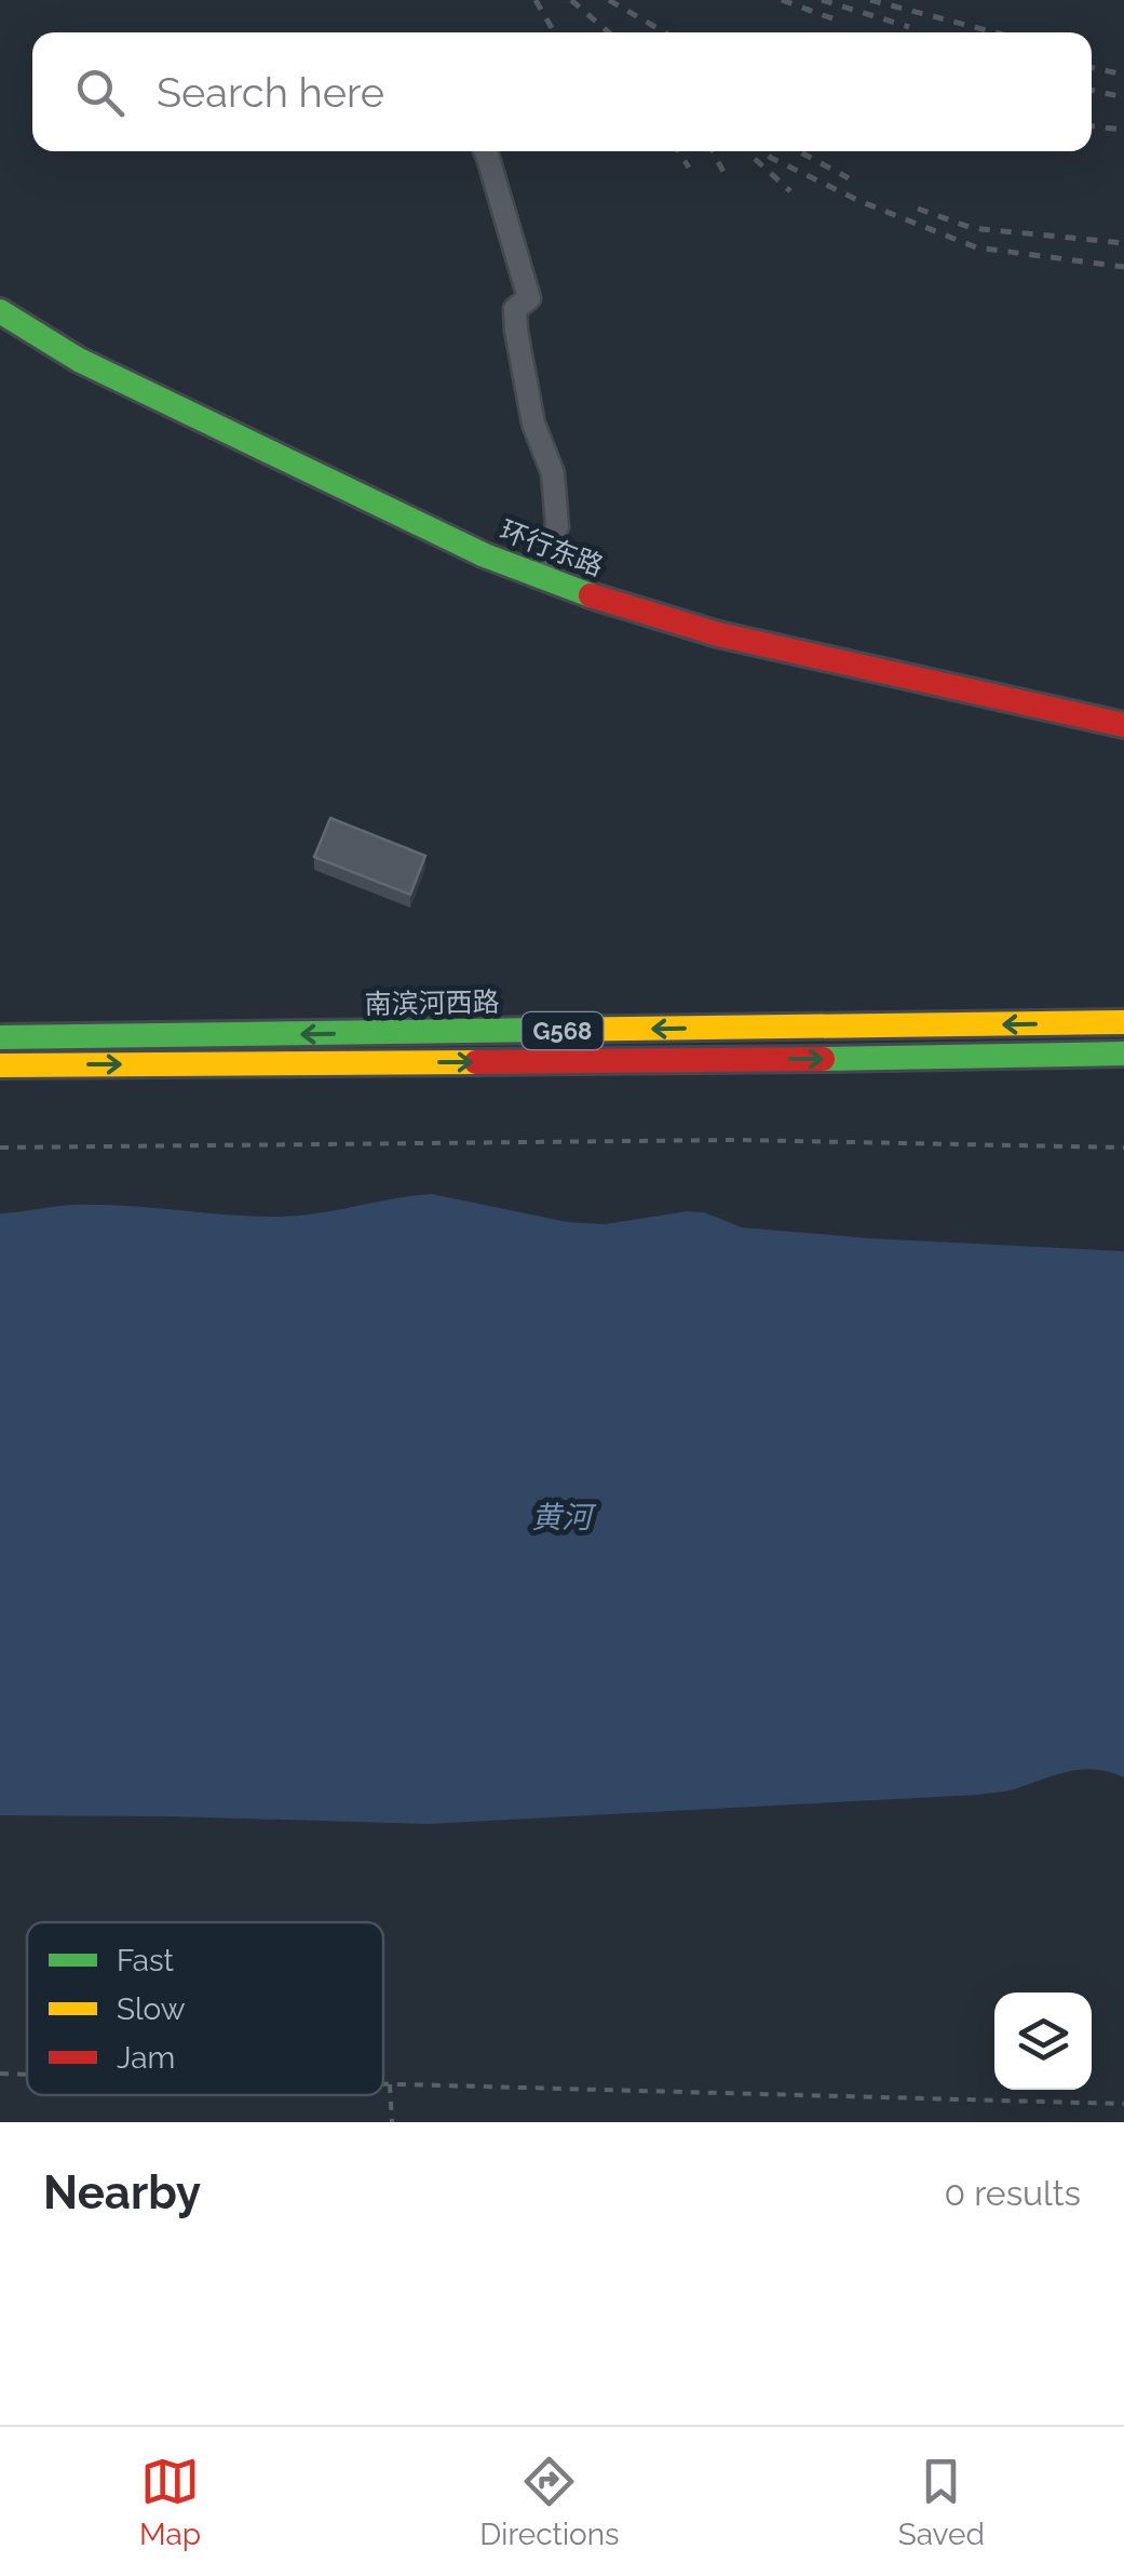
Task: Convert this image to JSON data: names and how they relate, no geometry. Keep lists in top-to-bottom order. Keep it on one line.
{"streets":{"main road":["环行东路","南滨河西路","G568"]},"water":["黄河"],"legend":["Fast","Slow","Jam"],"page":{"search":"Search here","heading":["Nearby","0 results"],"nav":["Map","Directions","Saved"]}}
